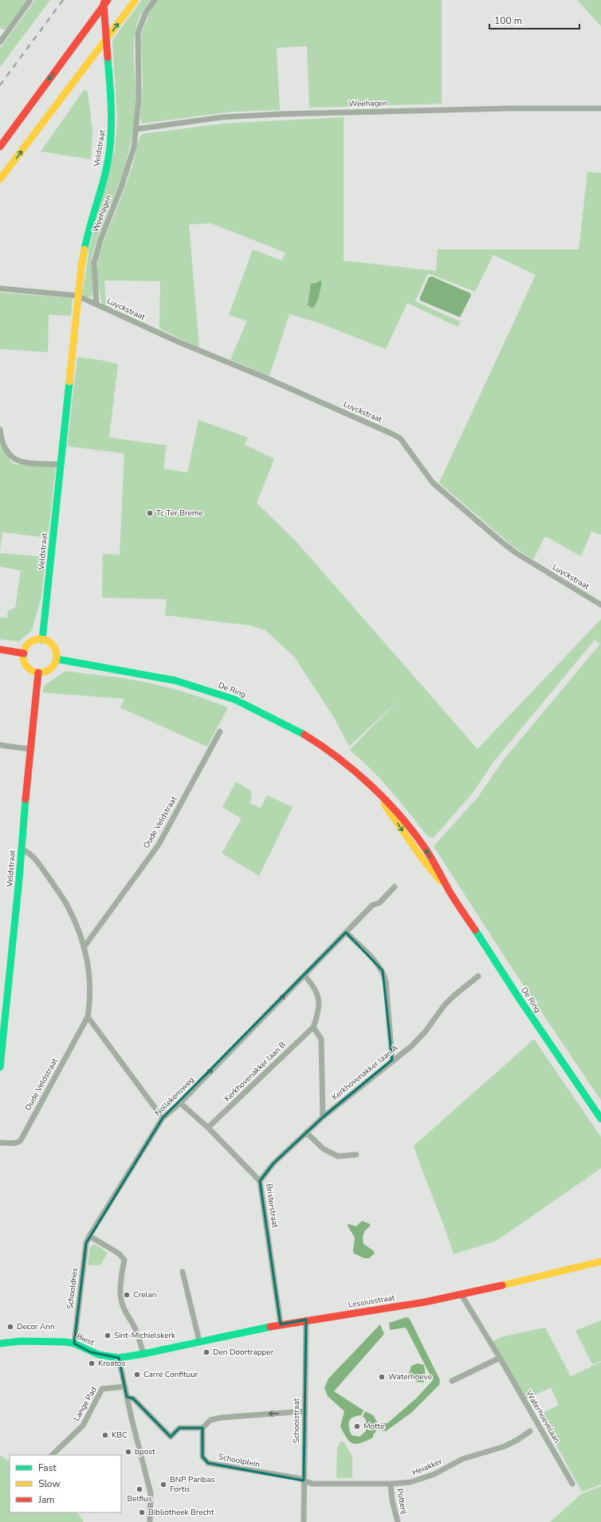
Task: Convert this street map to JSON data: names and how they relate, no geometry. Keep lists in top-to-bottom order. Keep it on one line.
{"streets":{"main road":["Veldstraat","De Ring","Lessiusstraat","Biest"],"street":["Weehagen","Luyckstraat","Oude Veldstraat","Kerkhovenakker laan B","Kerkhovenakker laan A","Nollekensweg","Bristerstraat","Schooldries","Lange Pad","Waterhoevelaan","Schoolstraat","Schoolplein","Heiakker","Potterij"]},"crossings":[["Weehagen","Luyckstraat"],["Veldstraat","Luyckstraat"],["Veldstraat","De Ring"],["Veldstraat","Oude Veldstraat"],["Kerkhovenakker laan B","Bristerstraat"],["Kerkhovenakker laan A","Bristerstraat"],["Nollekensweg","Bristerstraat"],["Nollekensweg","Schooldries"],["Bristerstraat","Lessiusstraat"],["Schooldries","Biest"],["Lessiusstraat","Biest"],["Lessiusstraat","Waterhoevelaan"],["Lessiusstraat","Schoolstraat"],["Schoolstraat","Schoolplein"],["Schoolstraat","Heiakker"],["Schoolplein","Heiakker"],["Heiakker","Potterij"]],"one_way":["Nollekensweg"],"places":["Tc Ter Breme","Crelan","Decor Ann","Sint-Michielskerk","Den Doortrapper","Kreatos","Carré Confituur","Waterhoeve","Motte","KBC","bpost","BNP Paribas Fortis","Belfius","Bibliotheek Brecht"],"legend":["Fast","Slow","Jam"],"scale_bar":"100 m"}
